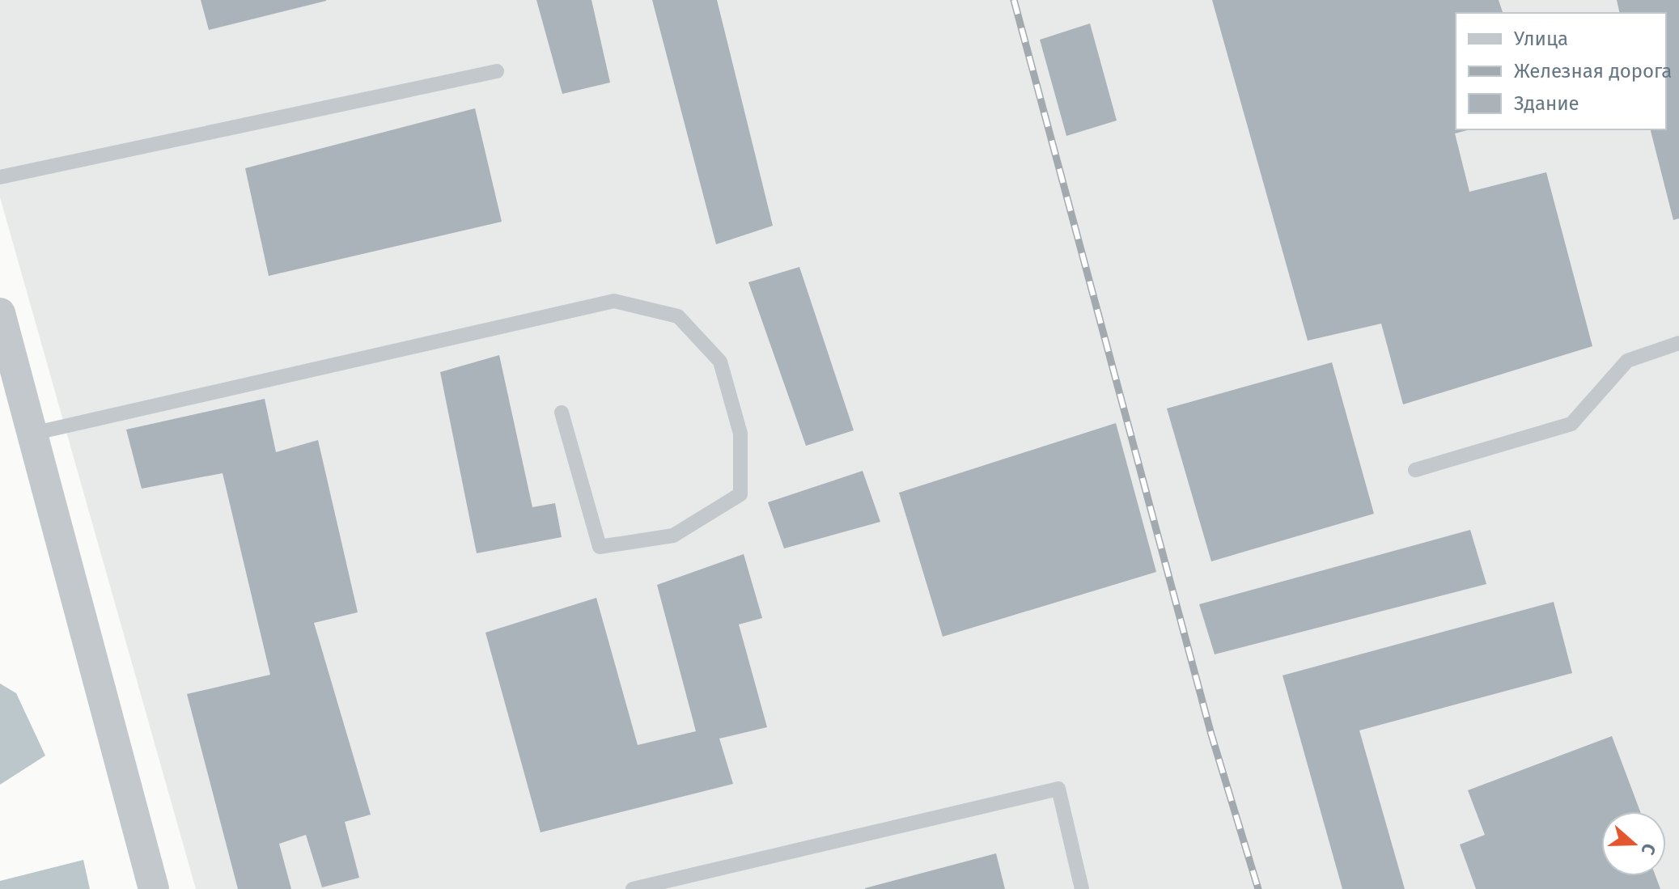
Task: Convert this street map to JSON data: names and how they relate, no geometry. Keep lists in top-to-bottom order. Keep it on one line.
{"legend":["Улица","Железная дорога","Здание"],"north":"right"}
